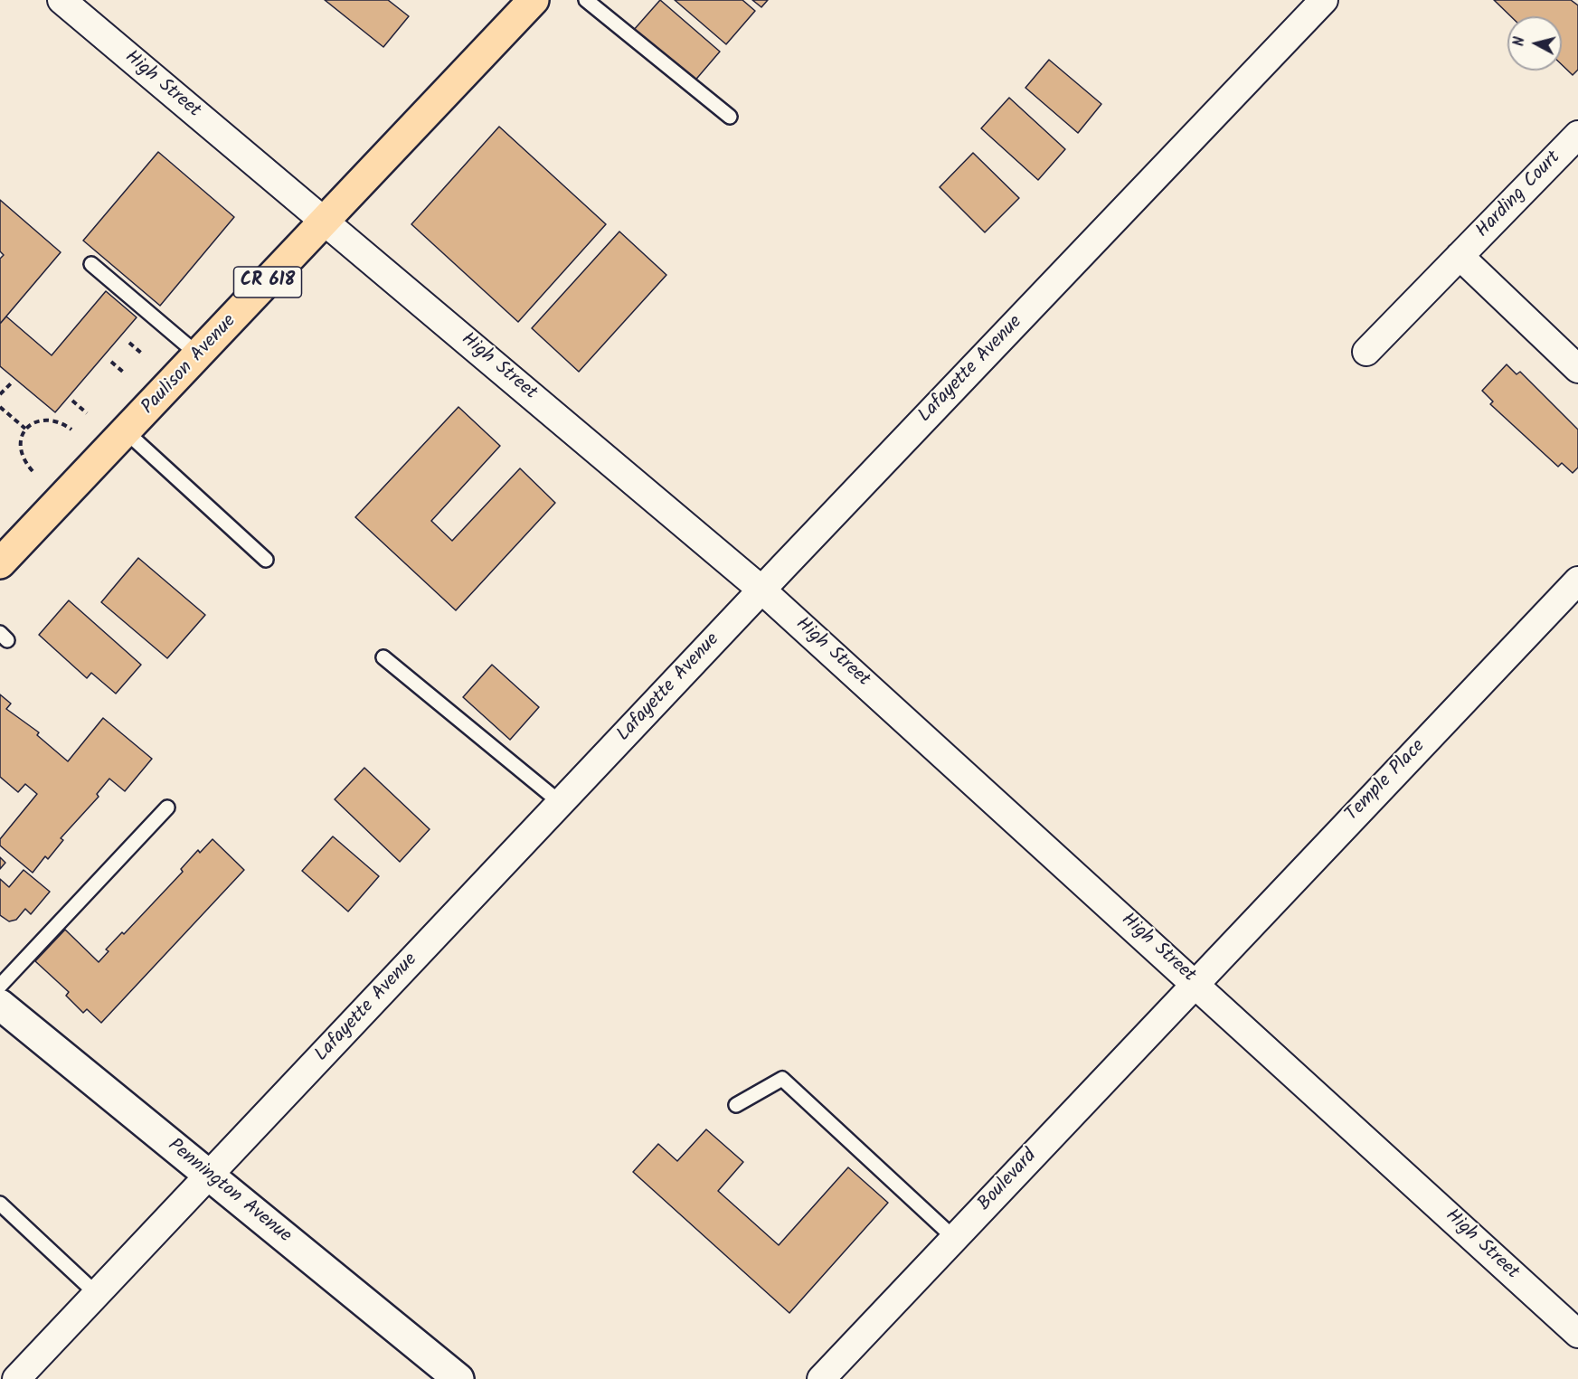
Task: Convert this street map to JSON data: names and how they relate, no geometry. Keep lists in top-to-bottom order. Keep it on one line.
{"streets":{"main road":["CR 618","Paulison Avenue"],"street":["High Street","Harding Court","Lafayette Avenue","Temple Place","Boulevard","Pennington Avenue"]},"crossings":[["High Street","Paulison Avenue"],["High Street","Lafayette Avenue"],["High Street","Temple Place"],["High Street","Boulevard"],["Lafayette Avenue","Pennington Avenue"],["Temple Place","Boulevard"]],"north":"left"}
